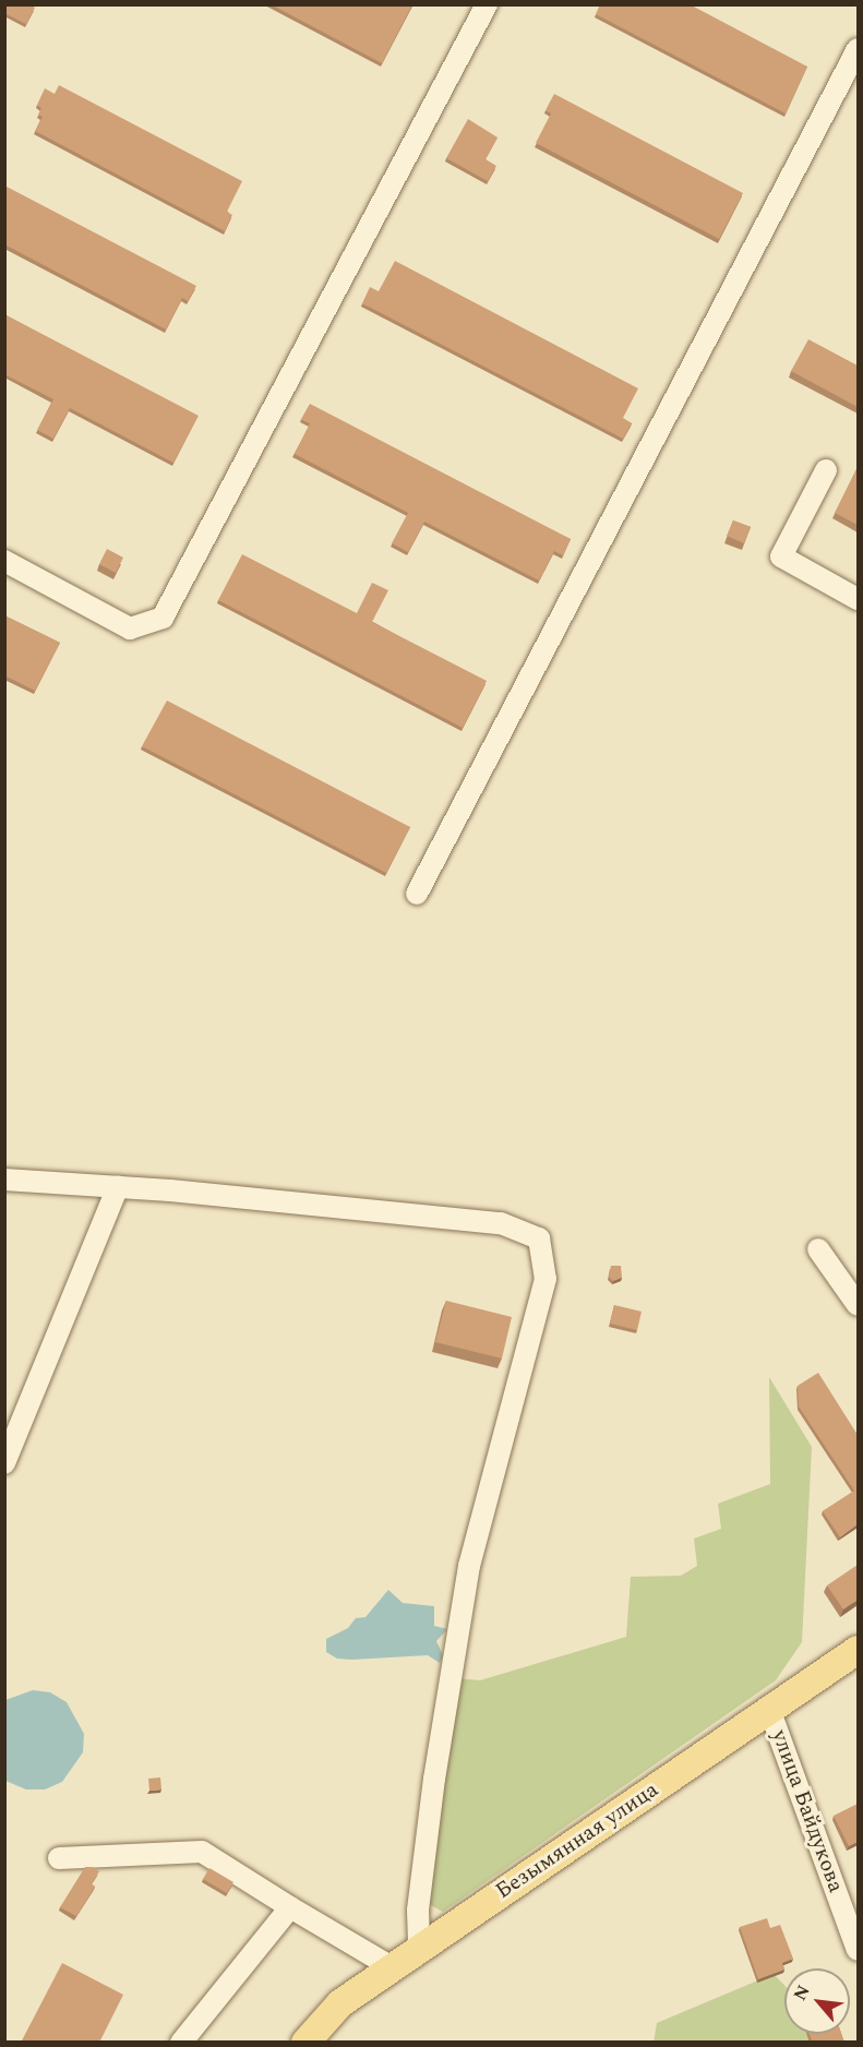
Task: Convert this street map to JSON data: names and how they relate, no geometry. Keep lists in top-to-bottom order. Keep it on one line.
{"streets":{"main road":["Безымянная улица"],"street":["улица Байдукова"]},"crossings":[["улица Байдукова","Безымянная улица"]],"north":"top left"}
